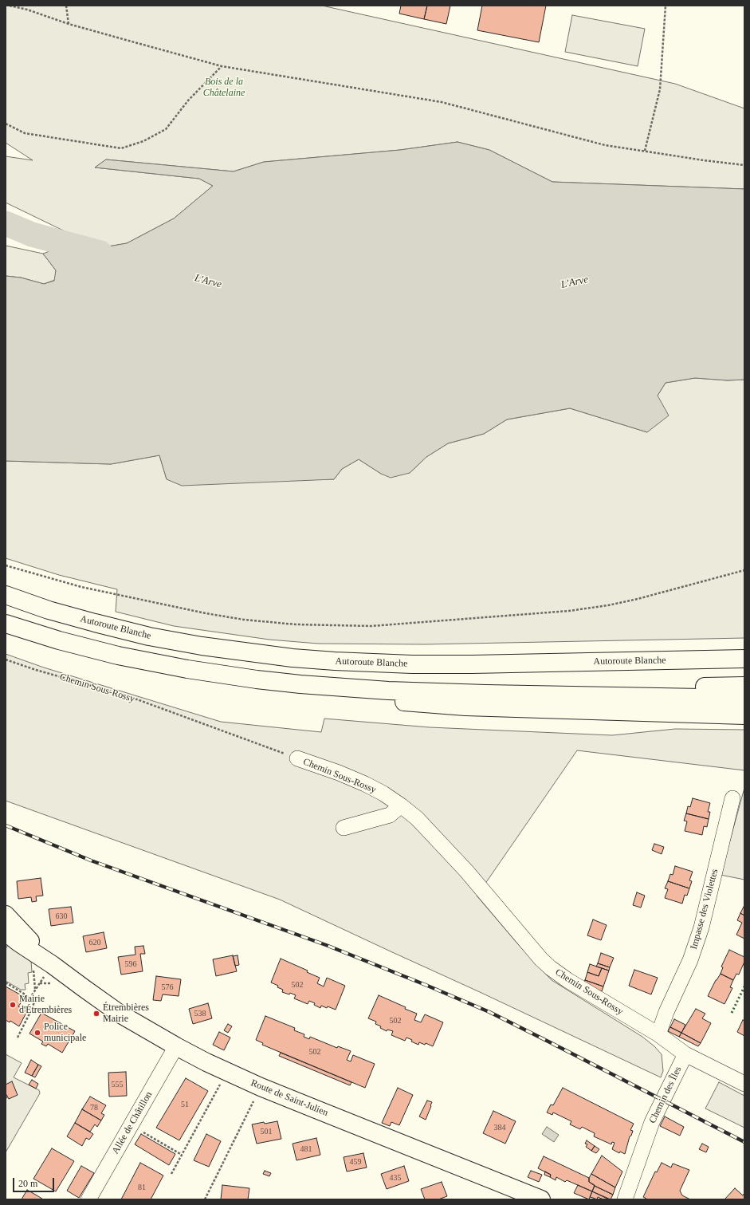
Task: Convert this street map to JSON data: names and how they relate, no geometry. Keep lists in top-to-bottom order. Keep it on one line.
{"streets":{"main road":["Autoroute Blanche","Route de Saint-Julien"],"street":["Chemin Sous-Rossy","Impasse des Violettes","Chemin des Îles","Allée de Châtillon"]},"crossings":[["Chemin Sous-Rossy","Impasse des Violettes"],["Chemin Sous-Rossy","Chemin des Îles"],["Route de Saint-Julien","Allée de Châtillon"]],"water":["L'Arve"],"parks":["Bois de la Châtelaine"],"places":["Mairie d'Étrembières","Étrembières Mairie","Police municipale"],"house_numbers":["630","620","596","502","576","538","502","502","555","51","78","384","501","481","459","435","81"],"scale_bar":"20 m"}
